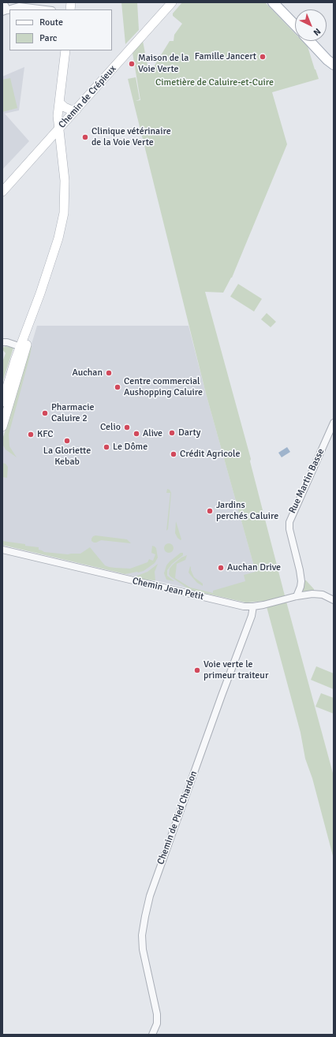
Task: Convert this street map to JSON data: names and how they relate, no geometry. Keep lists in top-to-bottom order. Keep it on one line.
{"streets":{"main road":["Chemin de Crépieux"],"street":["Rue Martin Basse","Chemin Jean Petit","Chemin de Pied Chardon"]},"crossings":[["Rue Martin Basse","Chemin Jean Petit"],["Chemin Jean Petit","Chemin de Pied Chardon"]],"parks":["Cimetière de Caluire-et-Cuire"],"places":["Famille Jancert","Maison de la Voie Verte","Clinique vétérinaire de la Voie Verte","Auchan","Centre commercial Aushopping Caluire","Pharmacie Caluire 2","Celio","Darty","Alive","KFC","La Gloriette Kebab","Le Dôme","Crédit Agricole","Jardins perchés Caluire","Auchan Drive","Voie verte le primeur traiteur"],"legend":["Route","Parc"],"north":"bottom right"}
